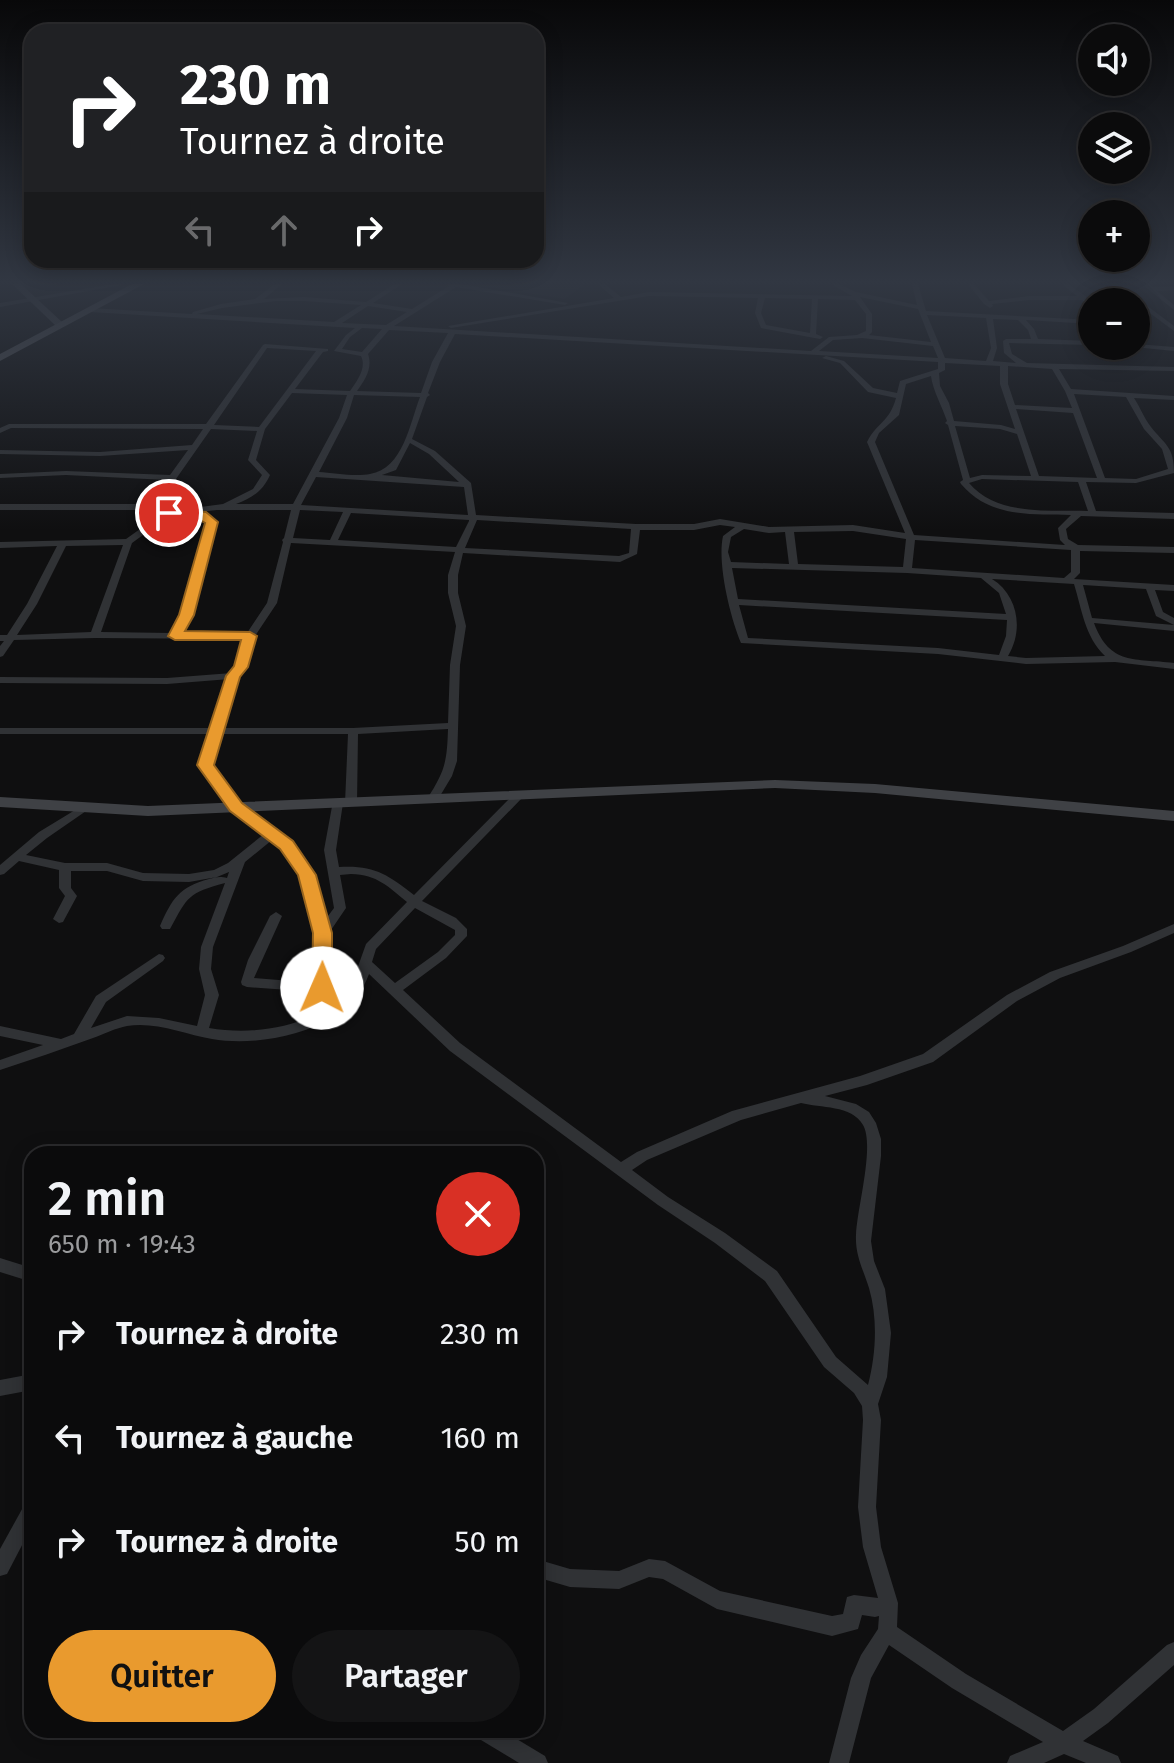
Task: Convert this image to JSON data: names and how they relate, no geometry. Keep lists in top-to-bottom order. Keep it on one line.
{"page":{"map_buttons":["+","−"],"turn":["230 m","Tournez à droite"],"heading":["2 min","650 m · 19:43"],"list":[{"name":"Tournez à droite","value":"230 m"},{"name":"Tournez à gauche","value":"160 m"},{"name":"Tournez à droite","value":"50 m"}],"buttons":["Quitter","Partager"]}}
